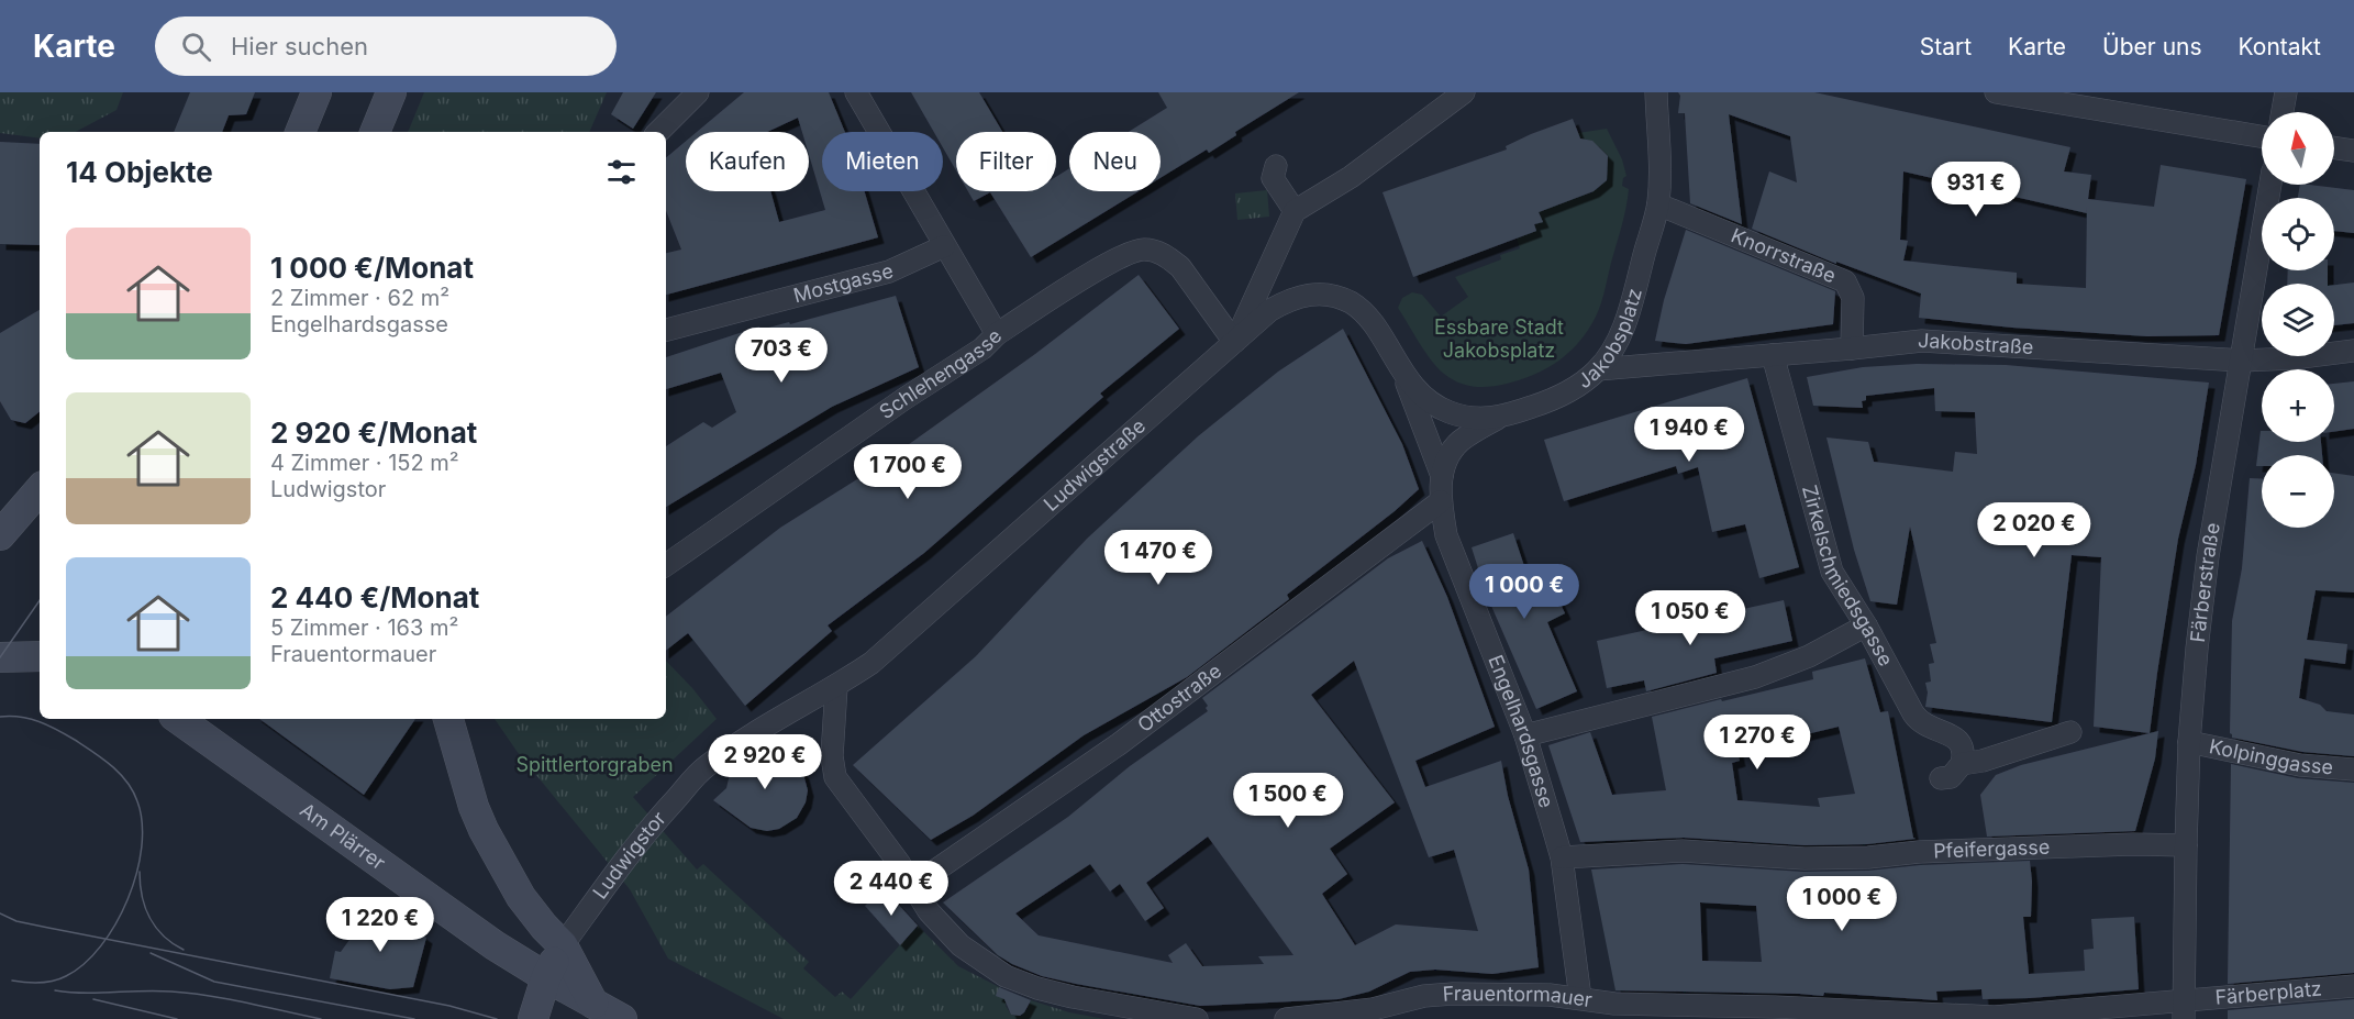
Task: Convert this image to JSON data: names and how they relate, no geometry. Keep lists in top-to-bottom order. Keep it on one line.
{"streets":{"main road":["Am Plärrer"],"street":["Knorrstraße","Mostgasse","Jakobsplatz","Jakobstraße","Schlehengasse","Ludwigstraße","Zirkelschmiedsgasse","Färberstraße","Ottostraße","Engelhardsgasse","Kolpinggasse","Pfeifergasse","Ludwigstor","Färberplatz","Frauentormauer"]},"crossings":[["Knorrstraße","Jakobsplatz"],["Knorrstraße","Jakobstraße"],["Jakobsplatz","Jakobstraße"],["Jakobsplatz","Ludwigstraße"],["Jakobsplatz","Engelhardsgasse"],["Jakobstraße","Zirkelschmiedsgasse"],["Jakobstraße","Färberstraße"],["Schlehengasse","Ludwigstraße"],["Ludwigstraße","Ludwigstor"],["Färberstraße","Kolpinggasse"],["Färberstraße","Pfeifergasse"],["Färberstraße","Färberplatz"],["Färberstraße","Frauentormauer"],["Ottostraße","Engelhardsgasse"],["Engelhardsgasse","Pfeifergasse"],["Engelhardsgasse","Frauentormauer"],["Färberplatz","Frauentormauer"]],"parks":["Essbare Stadt Jakobsplatz","Spittlertorgraben"],"north":"top","page":{"header":"Karte","search":"Hier suchen","nav":["Start","Karte","Über uns","Kontakt"],"map_buttons":["+","−"],"chip":["Kaufen","Mieten","Filter","Neu"],"heading":"14 Objekte","price":["931 €","703 €","1 940 €","1 700 €","2 020 €","1 470 €","1 000 €","1 050 €","1 270 €","2 920 €","1 500 €","2 440 €","1 000 €","1 220 €"],"list":[{"name":"1 000 €/Monat","note":"2 Zimmer · 62 m² · Engelhardsgasse"},{"name":"2 920 €/Monat","note":"4 Zimmer · 152 m² · Ludwigstor"},{"name":"2 440 €/Monat","note":"5 Zimmer · 163 m² · Frauentormauer"}]}}
